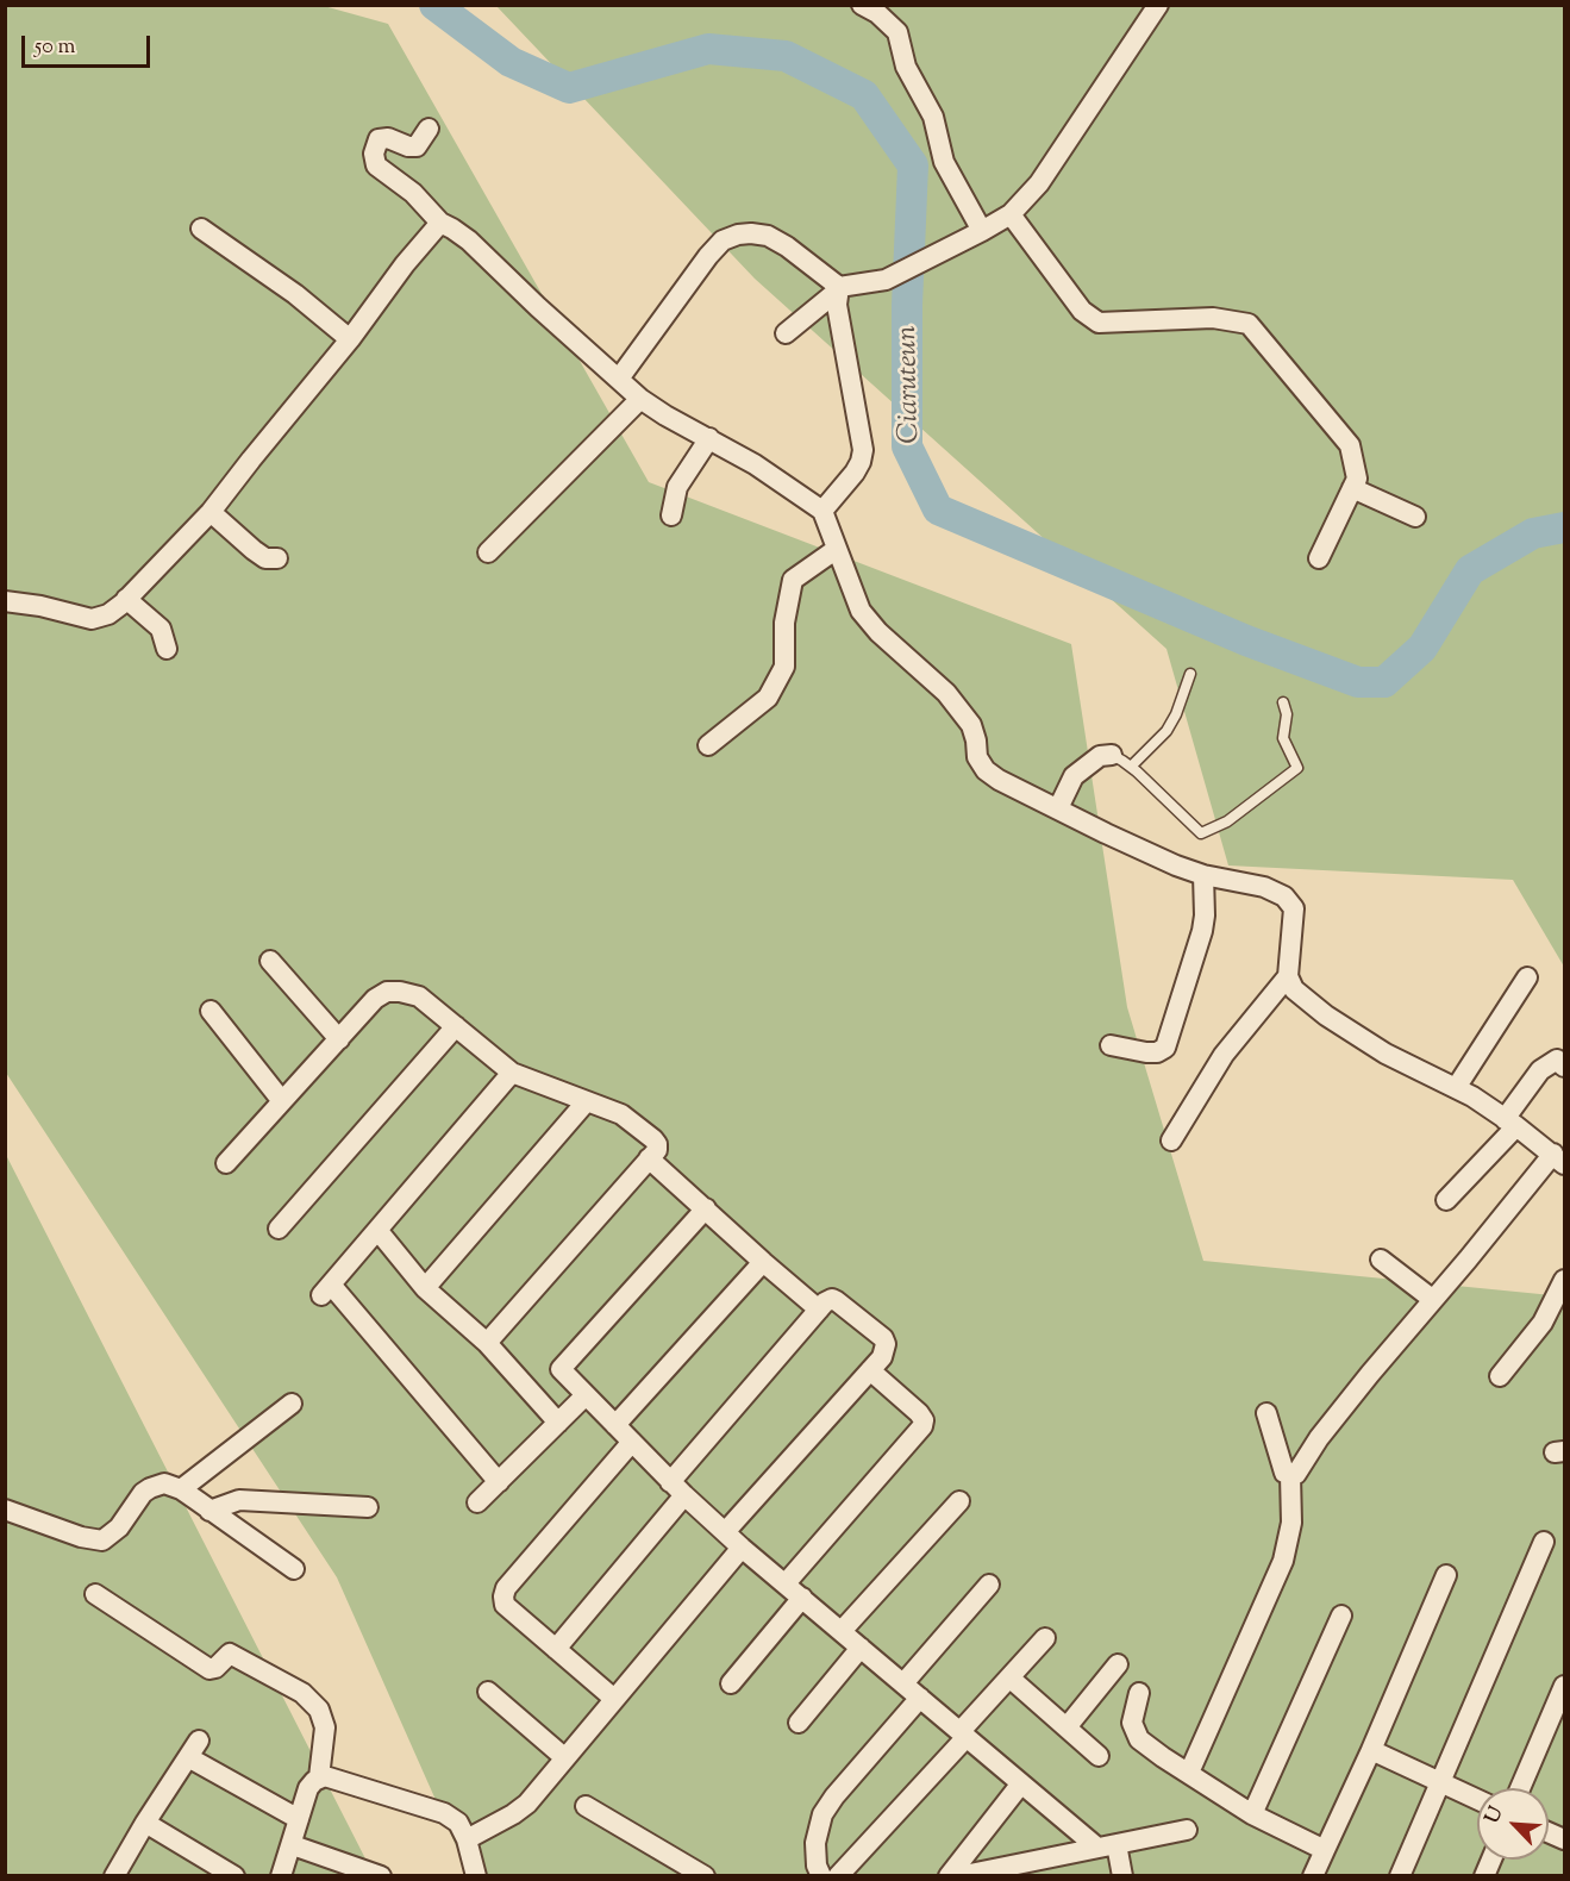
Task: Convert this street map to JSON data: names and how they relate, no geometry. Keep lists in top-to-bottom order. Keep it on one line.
{"water":["Ciaruteun"],"scale_bar":"50 m","north":"top left"}
